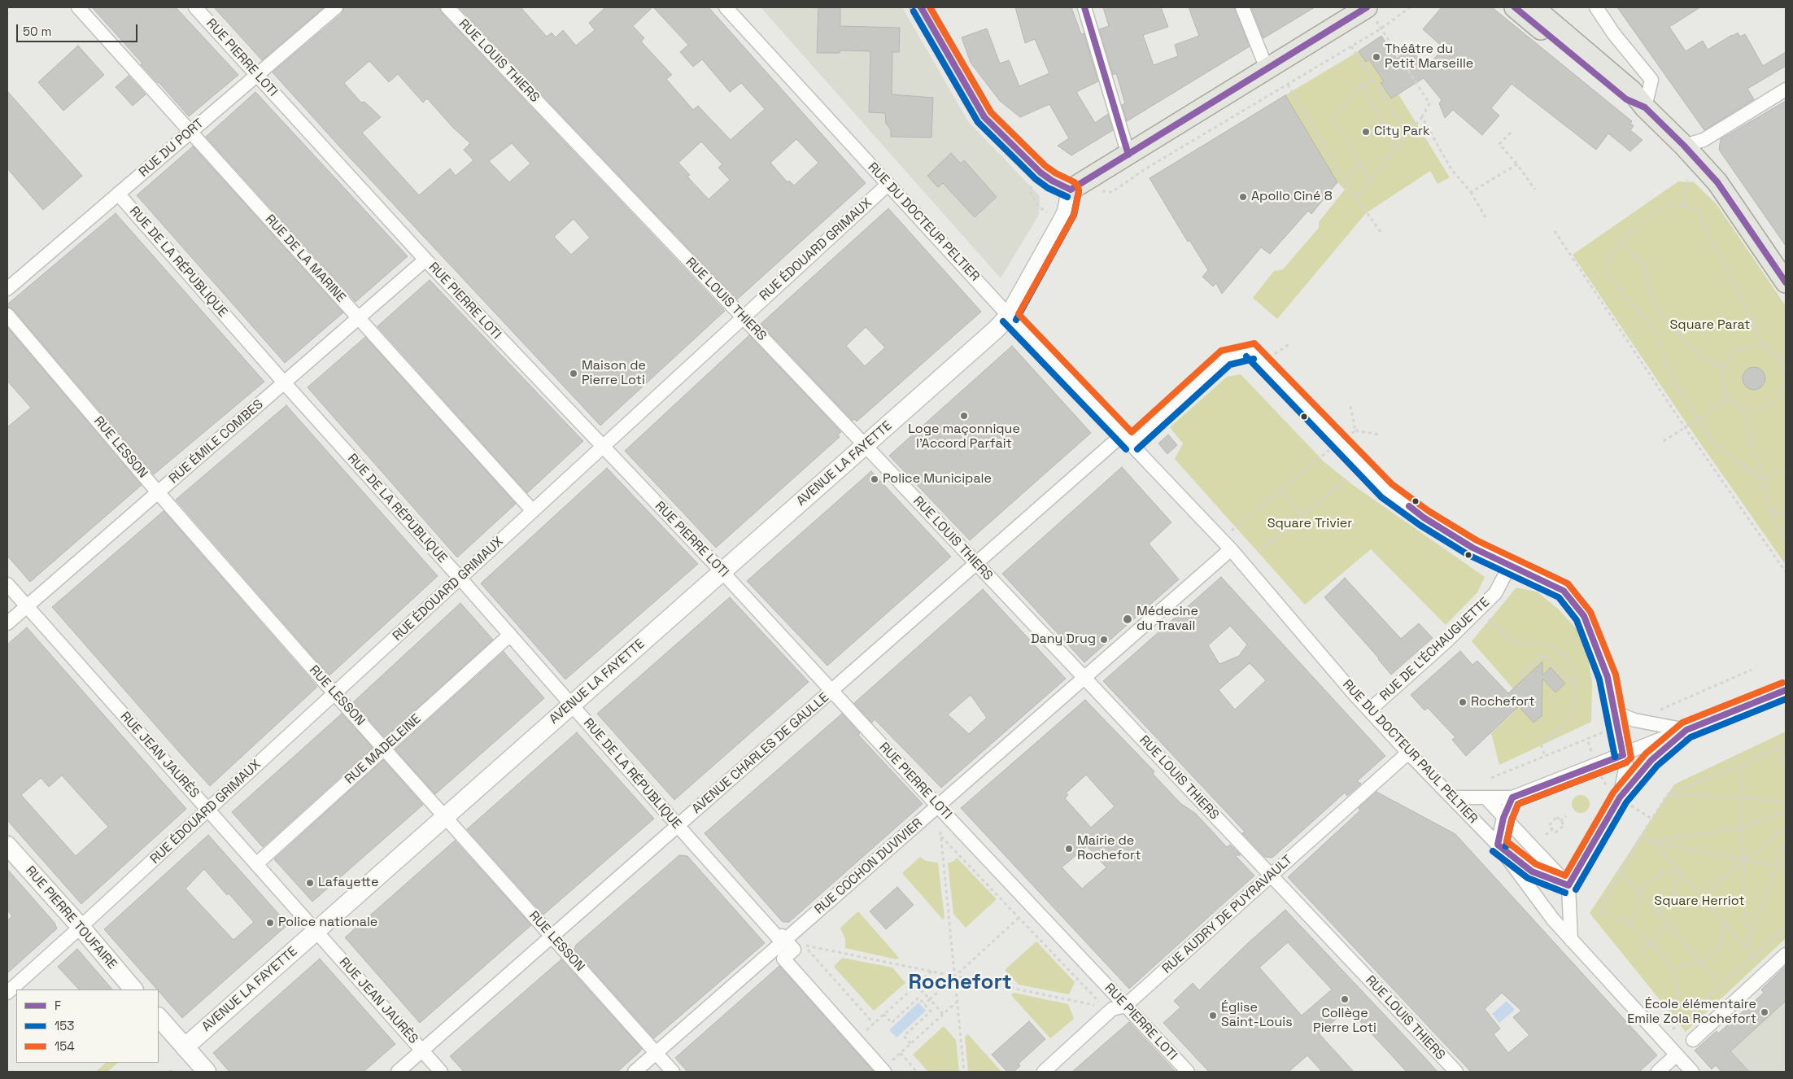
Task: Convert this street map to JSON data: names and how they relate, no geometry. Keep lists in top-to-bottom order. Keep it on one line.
{"streets":{"street":["RUE PIERRE LOTI","RUE LOUIS THIERS","RUE DU PORT","RUE DU DOCTEUR PELTIER","RUE ÉDOUARD GRIMAUX","RUE DE LA MARINE","RUE DE LA RÉPUBLIQUE","RUE ÉMILE COMBES","RUE LESSON","AVENUE LA FAYETTE","RUE DE L'ÉCHAUGUETTE","RUE MADELEINE","RUE DU DOCTEUR PAUL PELTIER","AVENUE CHARLES DE GAULLE","RUE JEAN JAURÈS","RUE COCHON DUVIVIER","RUE AUDRY DE PUYRAVAULT","RUE PIERRE TOUFAIRE"]},"crossings":[["RUE PIERRE LOTI","RUE DU PORT"],["RUE PIERRE LOTI","RUE ÉDOUARD GRIMAUX"],["RUE PIERRE LOTI","RUE ÉMILE COMBES"],["RUE PIERRE LOTI","AVENUE LA FAYETTE"],["RUE PIERRE LOTI","AVENUE CHARLES DE GAULLE"],["RUE PIERRE LOTI","RUE COCHON DUVIVIER"],["RUE PIERRE LOTI","RUE AUDRY DE PUYRAVAULT"],["RUE LOUIS THIERS","RUE ÉDOUARD GRIMAUX"],["RUE LOUIS THIERS","AVENUE LA FAYETTE"],["RUE LOUIS THIERS","AVENUE CHARLES DE GAULLE"],["RUE LOUIS THIERS","RUE COCHON DUVIVIER"],["RUE LOUIS THIERS","RUE AUDRY DE PUYRAVAULT"],["RUE DU PORT","RUE DE LA MARINE"],["RUE DU PORT","RUE DE LA RÉPUBLIQUE"],["RUE DU DOCTEUR PELTIER","RUE ÉDOUARD GRIMAUX"],["RUE DU DOCTEUR PELTIER","AVENUE LA FAYETTE"],["RUE DU DOCTEUR PELTIER","RUE DU DOCTEUR PAUL PELTIER"],["RUE DU DOCTEUR PELTIER","AVENUE CHARLES DE GAULLE"],["RUE ÉDOUARD GRIMAUX","RUE DE LA MARINE"],["RUE ÉDOUARD GRIMAUX","RUE DE LA RÉPUBLIQUE"],["RUE ÉDOUARD GRIMAUX","RUE LESSON"],["RUE ÉDOUARD GRIMAUX","RUE JEAN JAURÈS"],["RUE ÉDOUARD GRIMAUX","RUE PIERRE TOUFAIRE"],["RUE DE LA MARINE","RUE ÉMILE COMBES"],["RUE DE LA RÉPUBLIQUE","RUE ÉMILE COMBES"],["RUE DE LA RÉPUBLIQUE","AVENUE LA FAYETTE"],["RUE DE LA RÉPUBLIQUE","RUE MADELEINE"],["RUE DE LA RÉPUBLIQUE","AVENUE CHARLES DE GAULLE"],["RUE DE LA RÉPUBLIQUE","RUE COCHON DUVIVIER"],["RUE ÉMILE COMBES","RUE LESSON"],["RUE ÉMILE COMBES","RUE JEAN JAURÈS"],["RUE LESSON","AVENUE LA FAYETTE"],["RUE LESSON","RUE MADELEINE"],["RUE LESSON","AVENUE CHARLES DE GAULLE"],["RUE LESSON","RUE COCHON DUVIVIER"],["AVENUE LA FAYETTE","RUE JEAN JAURÈS"],["RUE DE L'ÉCHAUGUETTE","RUE DU DOCTEUR PAUL PELTIER"],["RUE MADELEINE","RUE JEAN JAURÈS"],["RUE DU DOCTEUR PAUL PELTIER","AVENUE CHARLES DE GAULLE"],["RUE DU DOCTEUR PAUL PELTIER","RUE COCHON DUVIVIER"],["RUE DU DOCTEUR PAUL PELTIER","RUE AUDRY DE PUYRAVAULT"],["AVENUE CHARLES DE GAULLE","RUE JEAN JAURÈS"]],"districts":["Rochefort"],"parks":["Square Parat","Square Trivier","Square Herriot"],"places":["Théâtre du Petit Marseille","City Park","Apollo Ciné 8","Maison de Pierre Loti","Loge maçonnique l'Accord Parfait","Police Municipale","Médecine du Travail","Dany Drug","Rochefort","Mairie de Rochefort","Lafayette","Police nationale","Collège Pierre Loti","École élémentaire Emile Zola Rochefort","Église Saint-Louis"],"lines":["transit line F","transit line 154","transit line 153"],"legend":["F","153","154"],"scale_bar":"50 m"}
